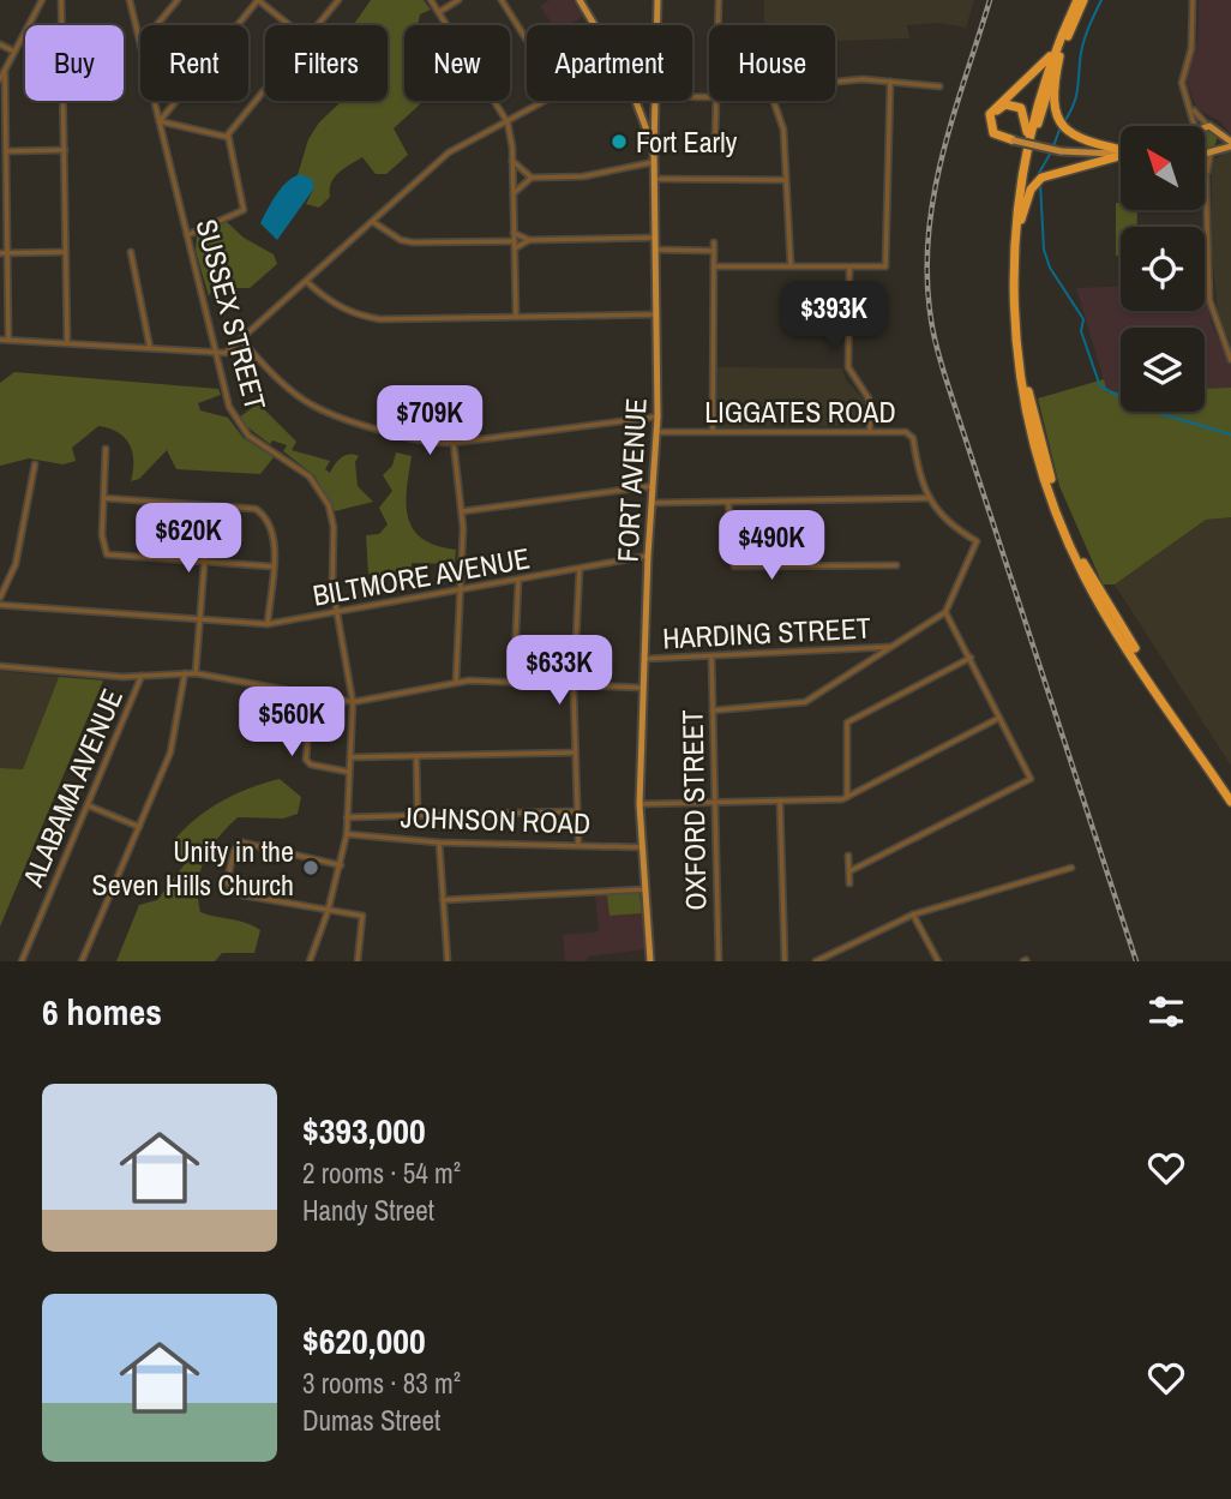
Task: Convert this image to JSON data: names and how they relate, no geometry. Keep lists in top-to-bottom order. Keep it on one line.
{"streets":{"main road":["FORT AVENUE"],"street":["SUSSEX STREET","LIGGATES ROAD","BILTMORE AVENUE","HARDING STREET","ALABAMA AVENUE","OXFORD STREET","JOHNSON ROAD"]},"crossings":[["SUSSEX STREET","BILTMORE AVENUE"],["SUSSEX STREET","JOHNSON ROAD"],["LIGGATES ROAD","FORT AVENUE"],["FORT AVENUE","BILTMORE AVENUE"],["FORT AVENUE","HARDING STREET"],["FORT AVENUE","JOHNSON ROAD"],["HARDING STREET","OXFORD STREET"]],"places":["Fort Early","Unity in the Seven Hills Church"],"north":"top left","page":{"chip":["Buy","Rent","Filters","New","Apartment","House"],"price":["$393K","$709K","$620K","$490K","$633K","$560K"],"heading":"6 homes","list":[{"name":"$393,000","note":"2 rooms · 54 m² · Handy Street"},{"name":"$620,000","note":"3 rooms · 83 m² · Dumas Street"}]}}
